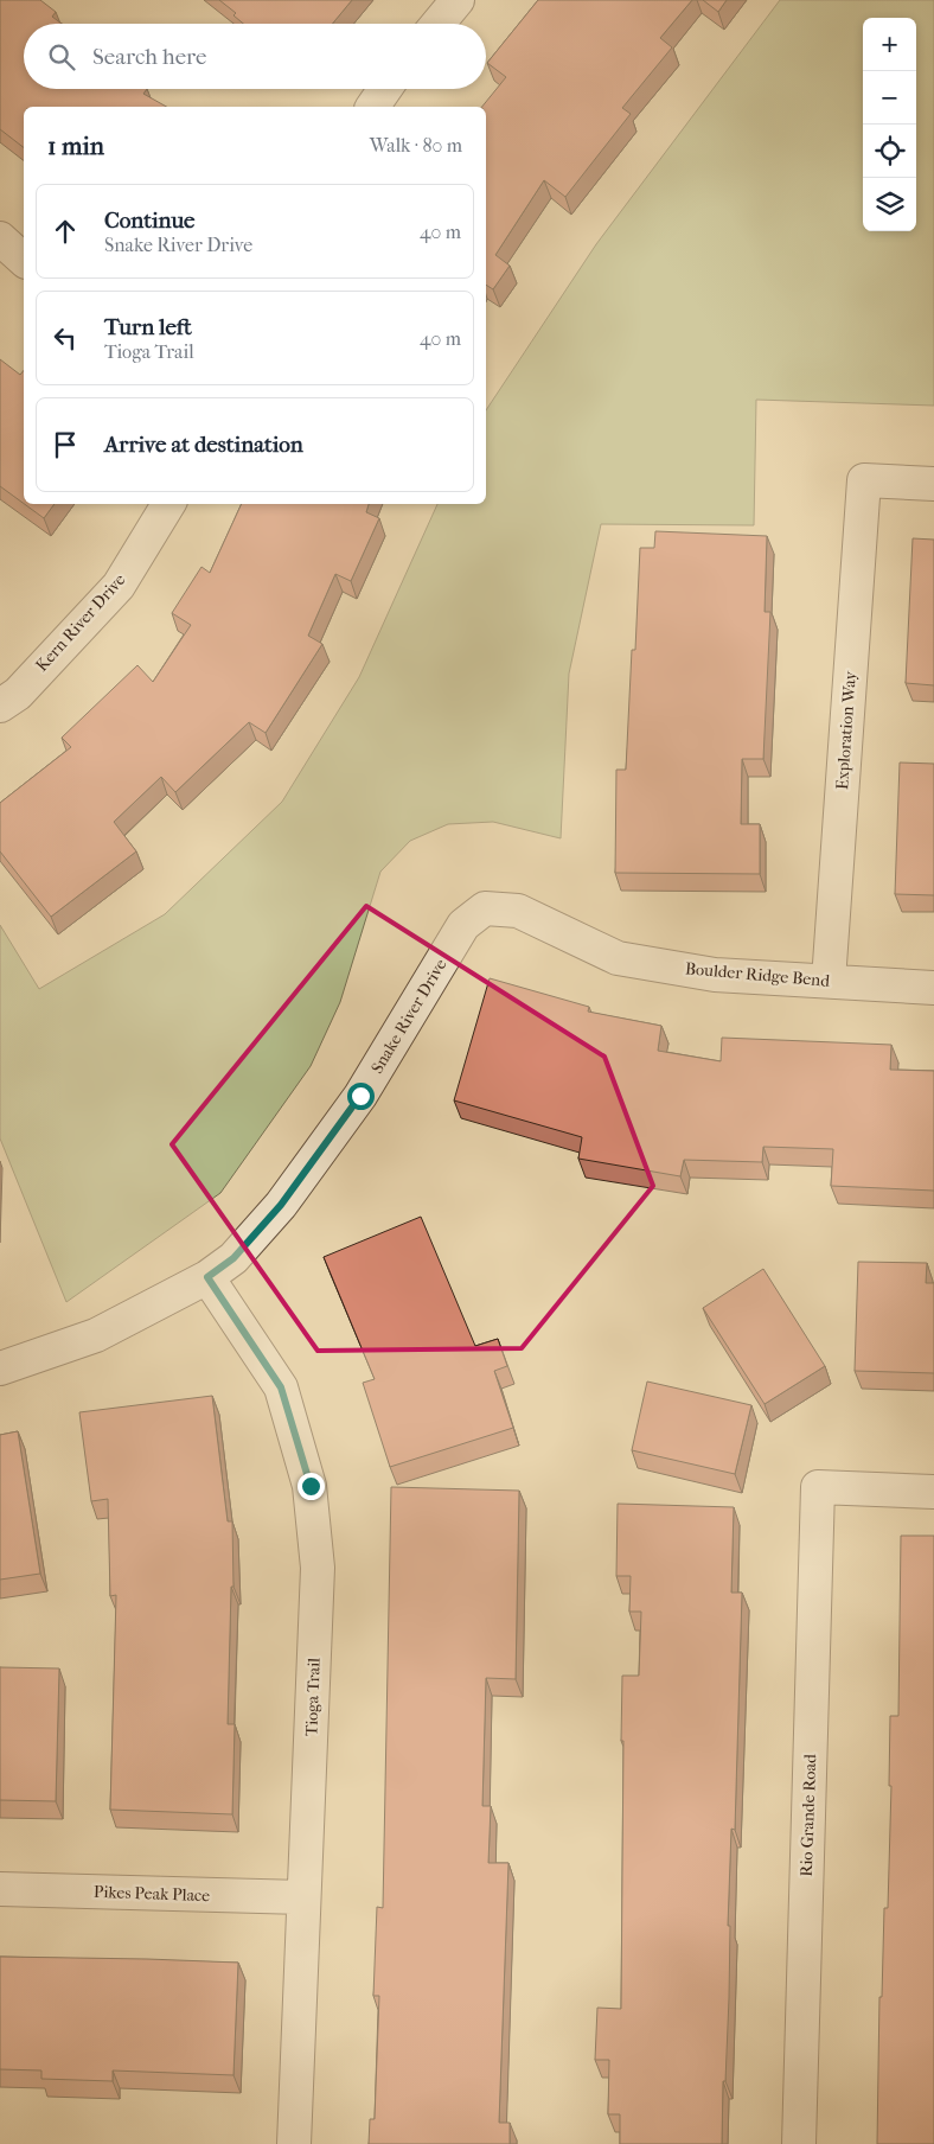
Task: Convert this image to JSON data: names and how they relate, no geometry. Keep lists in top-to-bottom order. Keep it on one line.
{"streets":{"street":["Kern River Drive","Exploration Way","Boulder Ridge Bend","Snake River Drive","Tioga Trail","Rio Grande Road","Pikes Peak Place"]},"crossings":[["Exploration Way","Boulder Ridge Bend"],["Boulder Ridge Bend","Snake River Drive"],["Snake River Drive","Tioga Trail"],["Tioga Trail","Pikes Peak Place"]],"page":{"map_buttons":["+","−"],"search":"Search here","heading":["1 min","Walk · 80 m"],"list":[["Continue","Snake River Drive","40 m"],["Turn left","Tioga Trail","40 m"],"Arrive at destination"]}}
